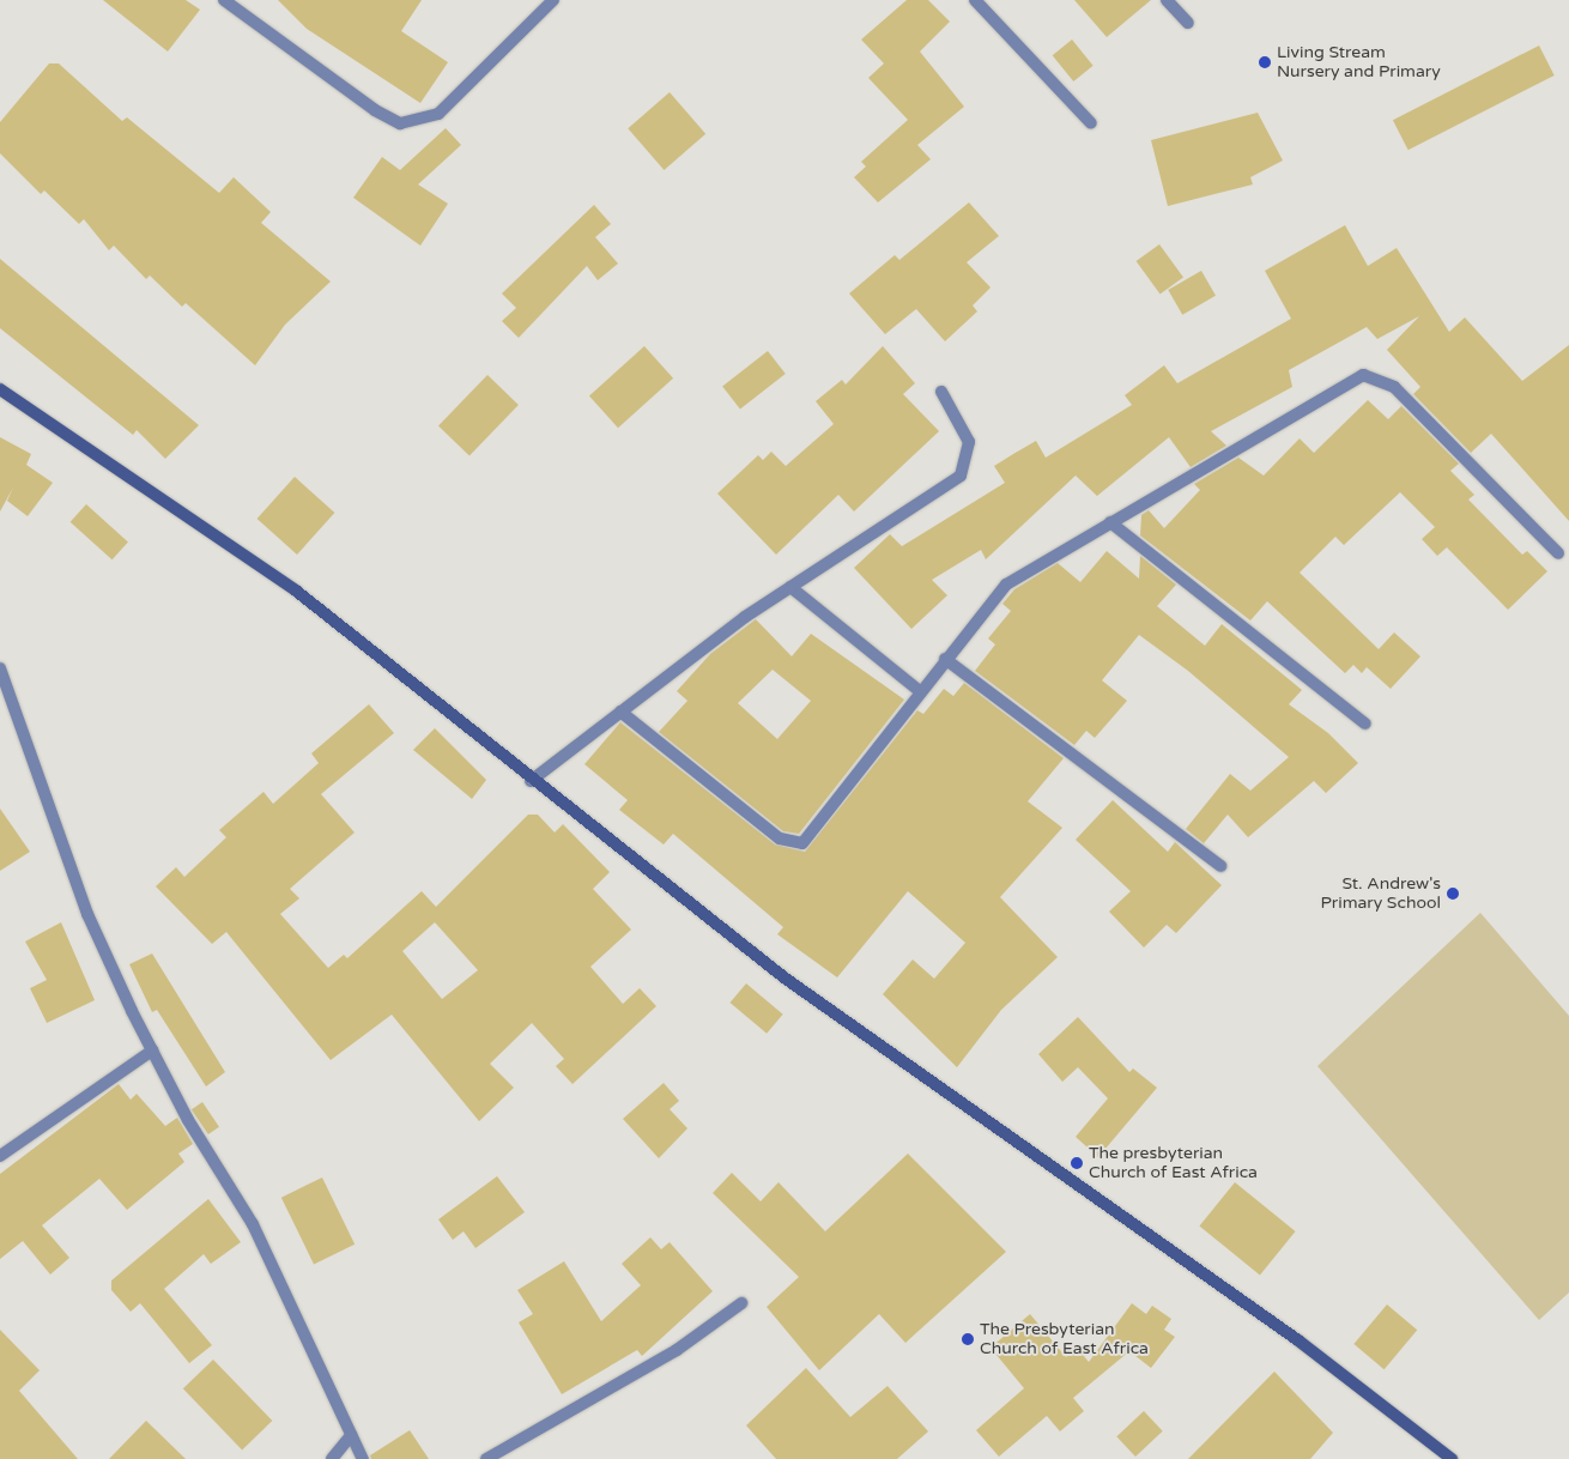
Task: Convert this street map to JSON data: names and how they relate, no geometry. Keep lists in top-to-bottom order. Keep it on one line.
{"places":["Living Stream Nursery and Primary","St. Andrew's Primary School","The presbyterian Church of East Africa","The Presbyterian Church of East Africa"]}
